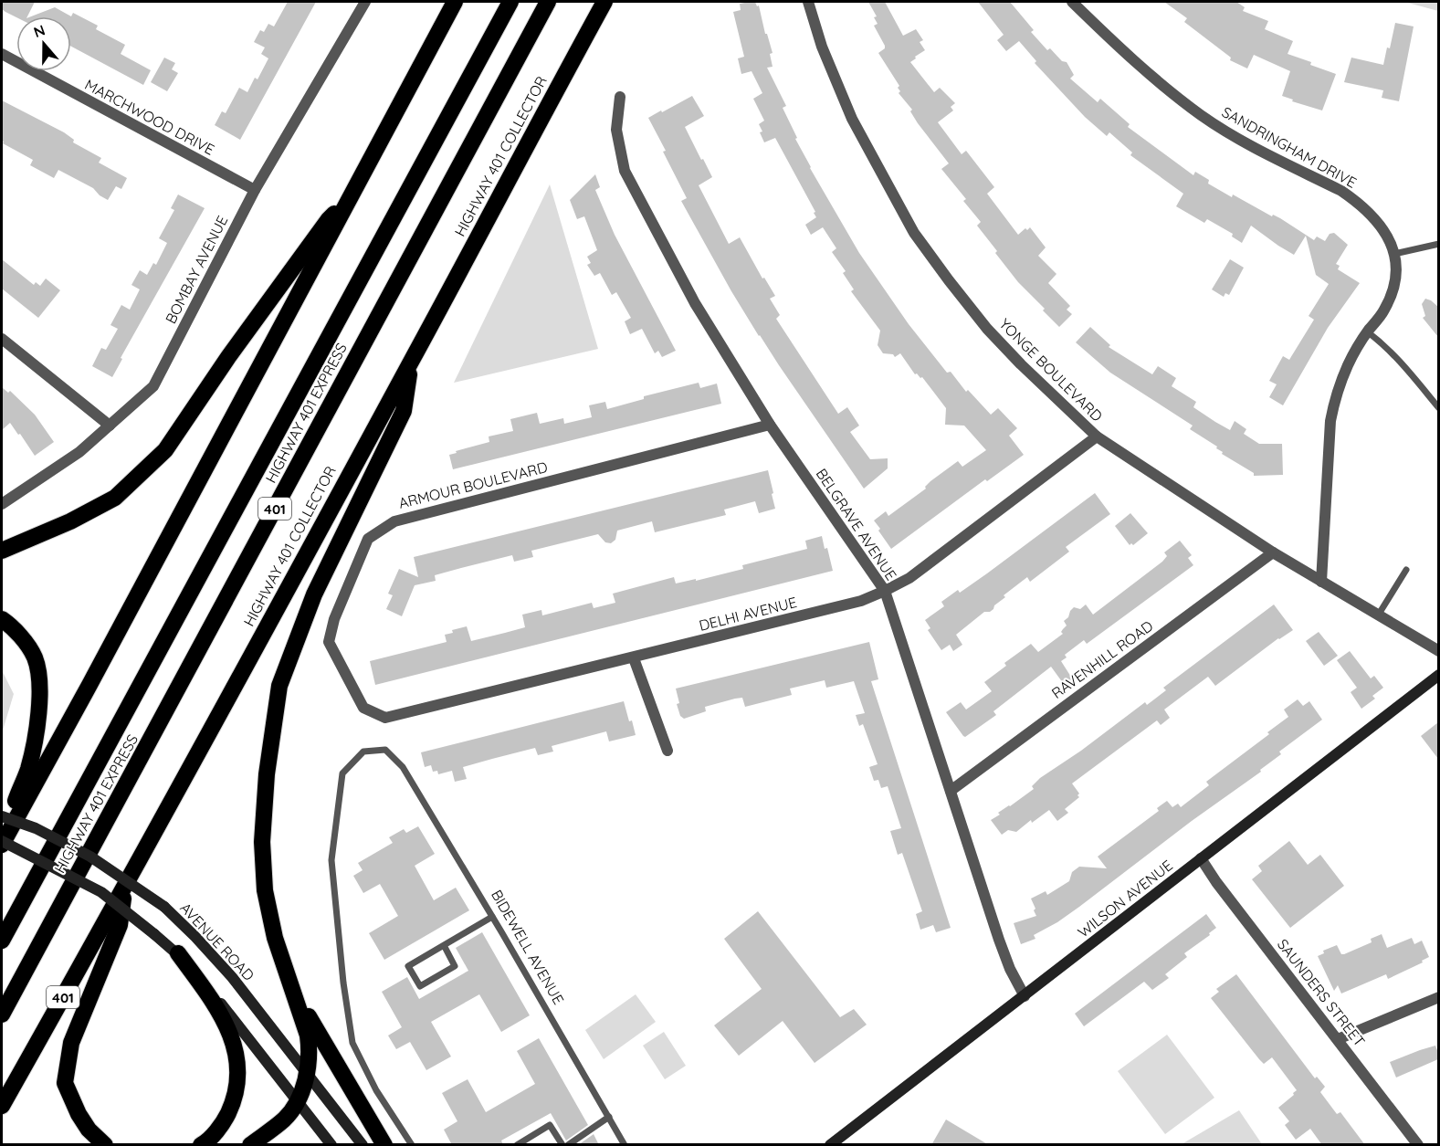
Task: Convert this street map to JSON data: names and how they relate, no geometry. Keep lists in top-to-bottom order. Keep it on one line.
{"streets":{"highway":["HIGHWAY 401 COLLECTOR","HIGHWAY 401 EXPRESS","401"],"main road":["WILSON AVENUE","AVENUE ROAD"],"street":["MARCHWOOD DRIVE","SANDRINGHAM DRIVE","BOMBAY AVENUE","YONGE BOULEVARD","ARMOUR BOULEVARD","BELGRAVE AVENUE","DELHI AVENUE","RAVENHILL ROAD","SAUNDERS STREET"],"lane":["BIDEWELL AVENUE"]},"crossings":[["MARCHWOOD DRIVE","BOMBAY AVENUE"],["SANDRINGHAM DRIVE","YONGE BOULEVARD"],["YONGE BOULEVARD","DELHI AVENUE"],["YONGE BOULEVARD","RAVENHILL ROAD"],["ARMOUR BOULEVARD","BELGRAVE AVENUE"],["ARMOUR BOULEVARD","DELHI AVENUE"],["BELGRAVE AVENUE","DELHI AVENUE"],["BELGRAVE AVENUE","RAVENHILL ROAD"],["BELGRAVE AVENUE","WILSON AVENUE"],["WILSON AVENUE","SAUNDERS STREET"]],"north":"top"}
